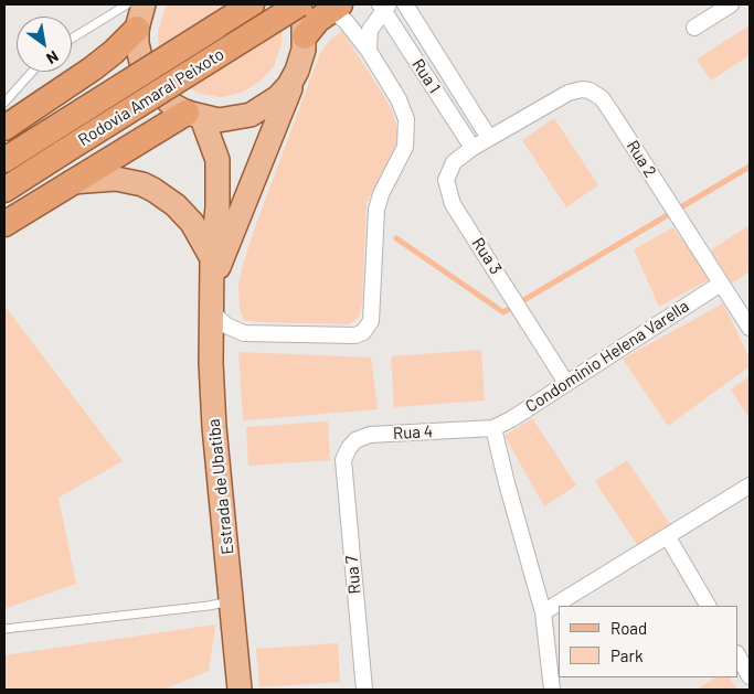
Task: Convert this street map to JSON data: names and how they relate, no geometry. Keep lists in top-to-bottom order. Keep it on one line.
{"streets":{"highway":["Rodovia Amaral Peixoto"],"main road":["Estrada de Ubatiba"],"street":["Rua 1","Rua 2","Rua 3","Condominio Helena Varella","Rua 4","Rua 7"]},"crossings":[["Rua 1","Rua 2"],["Rua 1","Rua 3"],["Rua 2","Rua 3"],["Rua 2","Condominio Helena Varella"],["Rua 3","Condominio Helena Varella"],["Condominio Helena Varella","Rua 4"],["Rua 4","Rua 7"]],"legend":["Road","Park"],"north":"bottom right"}
